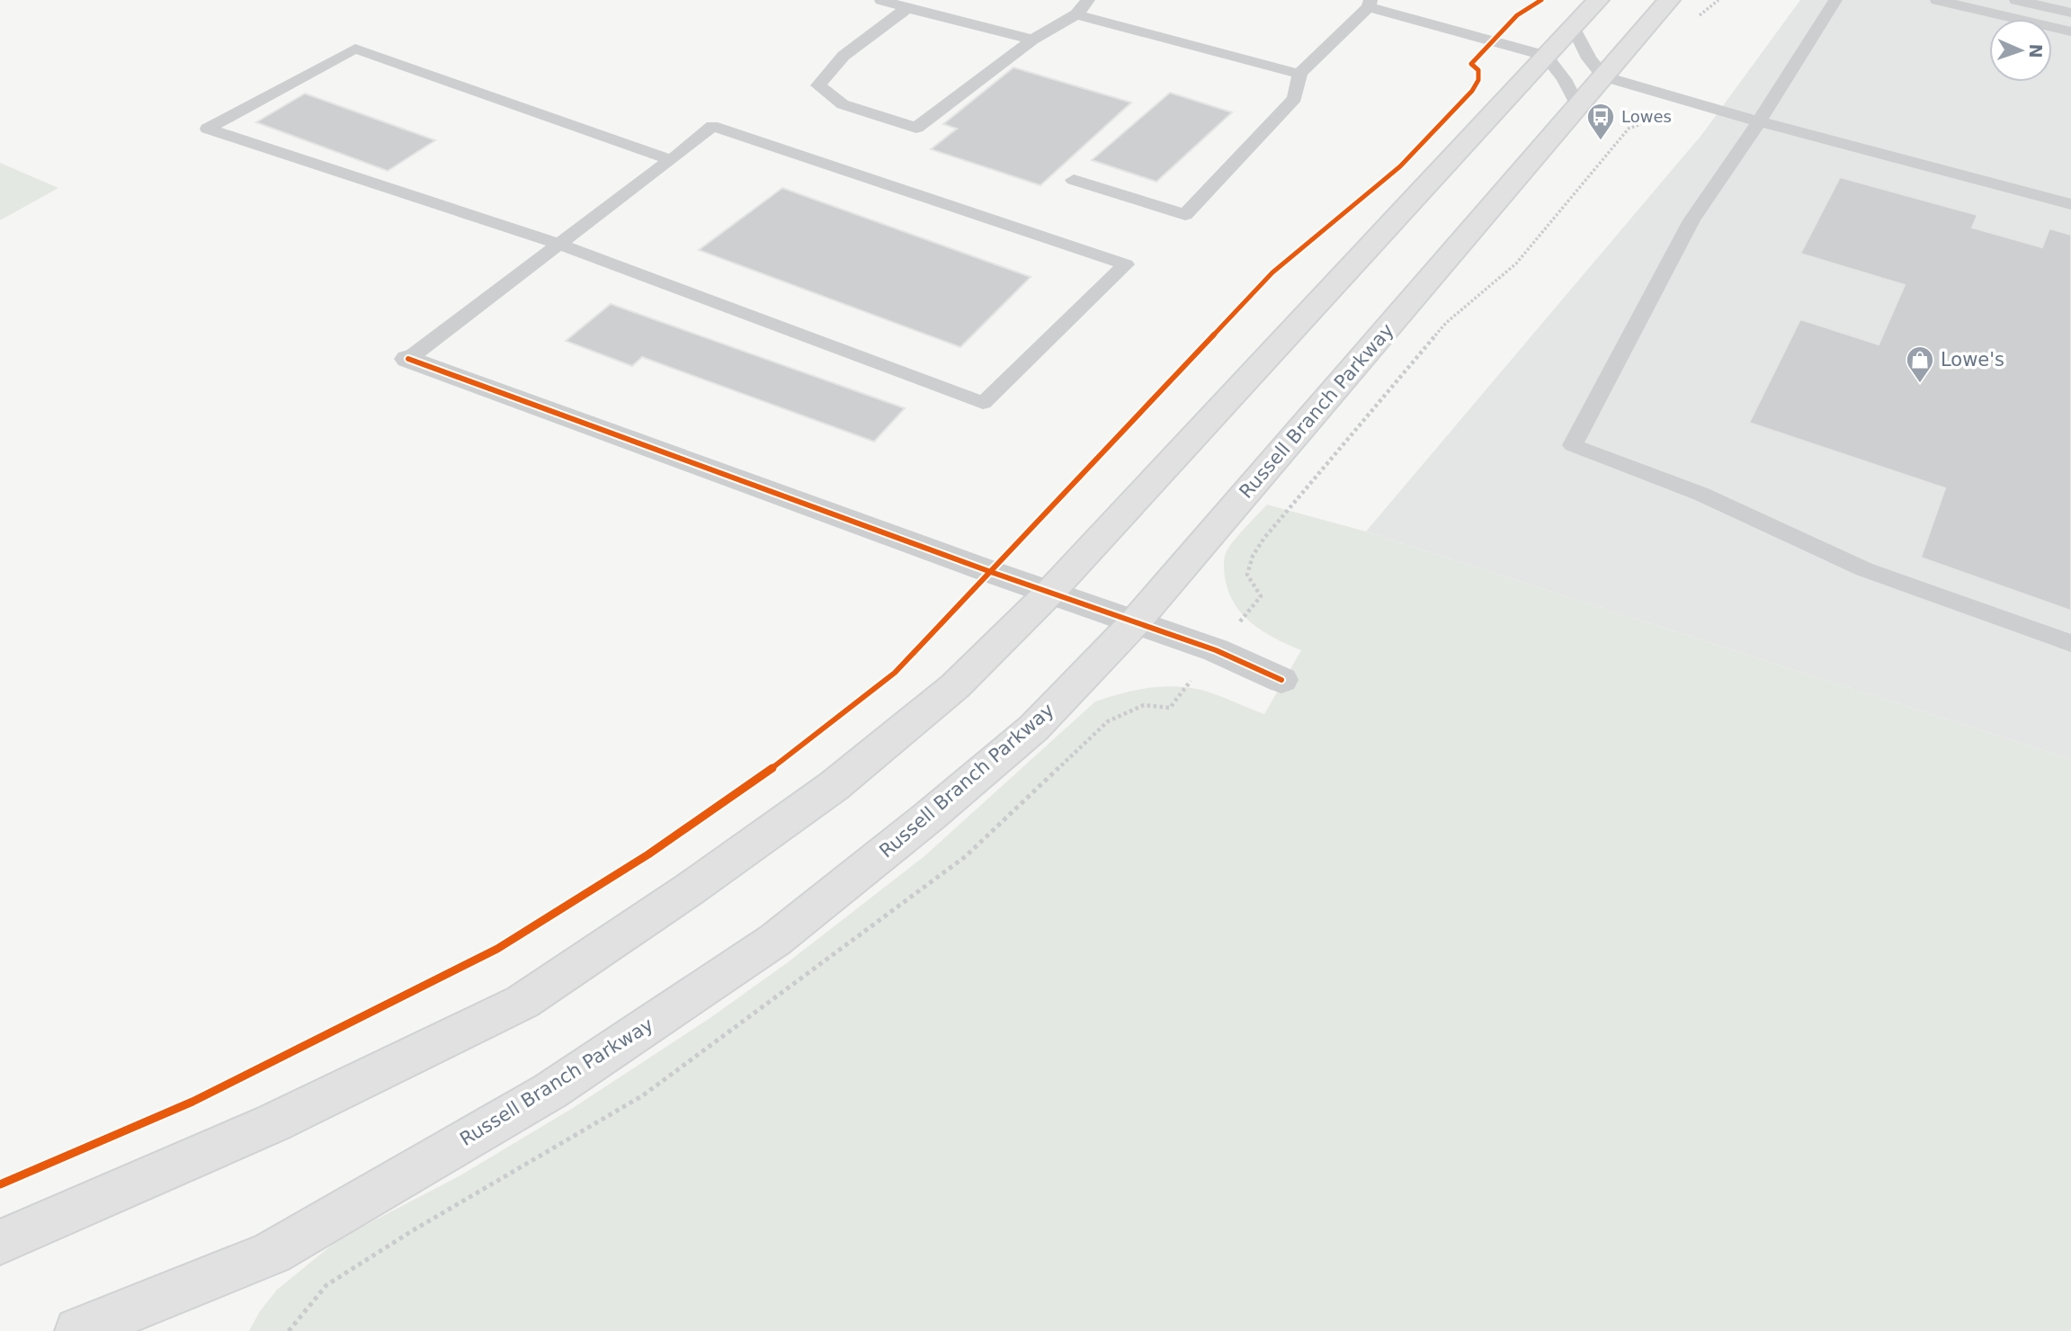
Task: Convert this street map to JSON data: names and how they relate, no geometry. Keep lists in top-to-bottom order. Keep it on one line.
{"streets":{"main road":["Russell Branch Parkway"]},"places":{"bus stop":["Lowes"],"shop":["Lowe's"]},"north":"right"}
